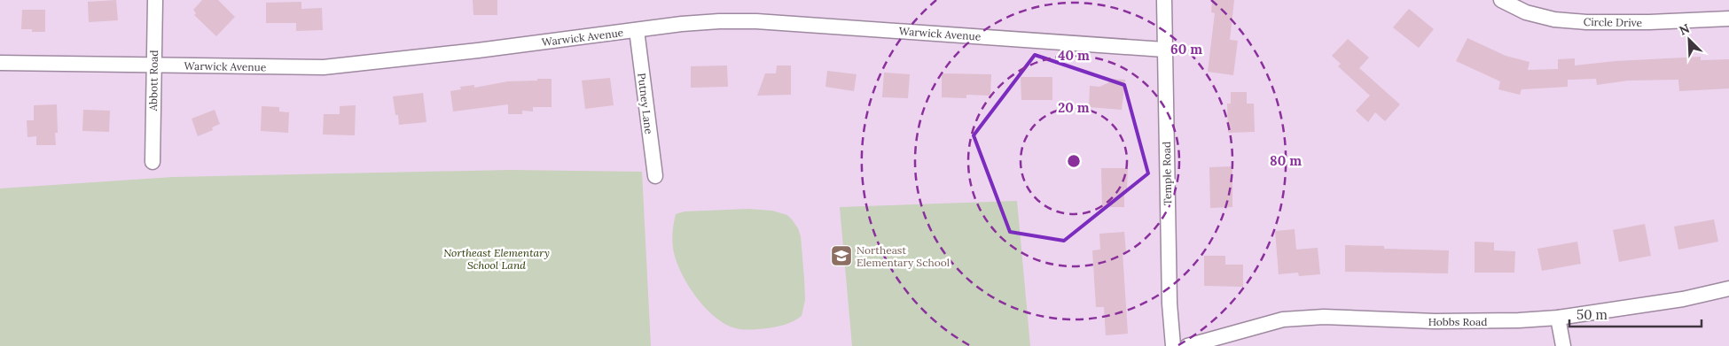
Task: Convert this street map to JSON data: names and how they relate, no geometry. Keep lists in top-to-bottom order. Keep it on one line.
{"streets":{"street":["Circle Drive","Warwick Avenue","Abbott Road","Putney Lane","Temple Road","Hobbs Road"]},"crossings":[["Warwick Avenue","Abbott Road"],["Warwick Avenue","Putney Lane"],["Warwick Avenue","Temple Road"]],"parks":["Northeast Elementary School Land"],"places":{"school or university":["Northeast Elementary School"]},"scale_bar":"50 m","north":"top left","rings":["60 m","40 m","20 m","80 m"]}
